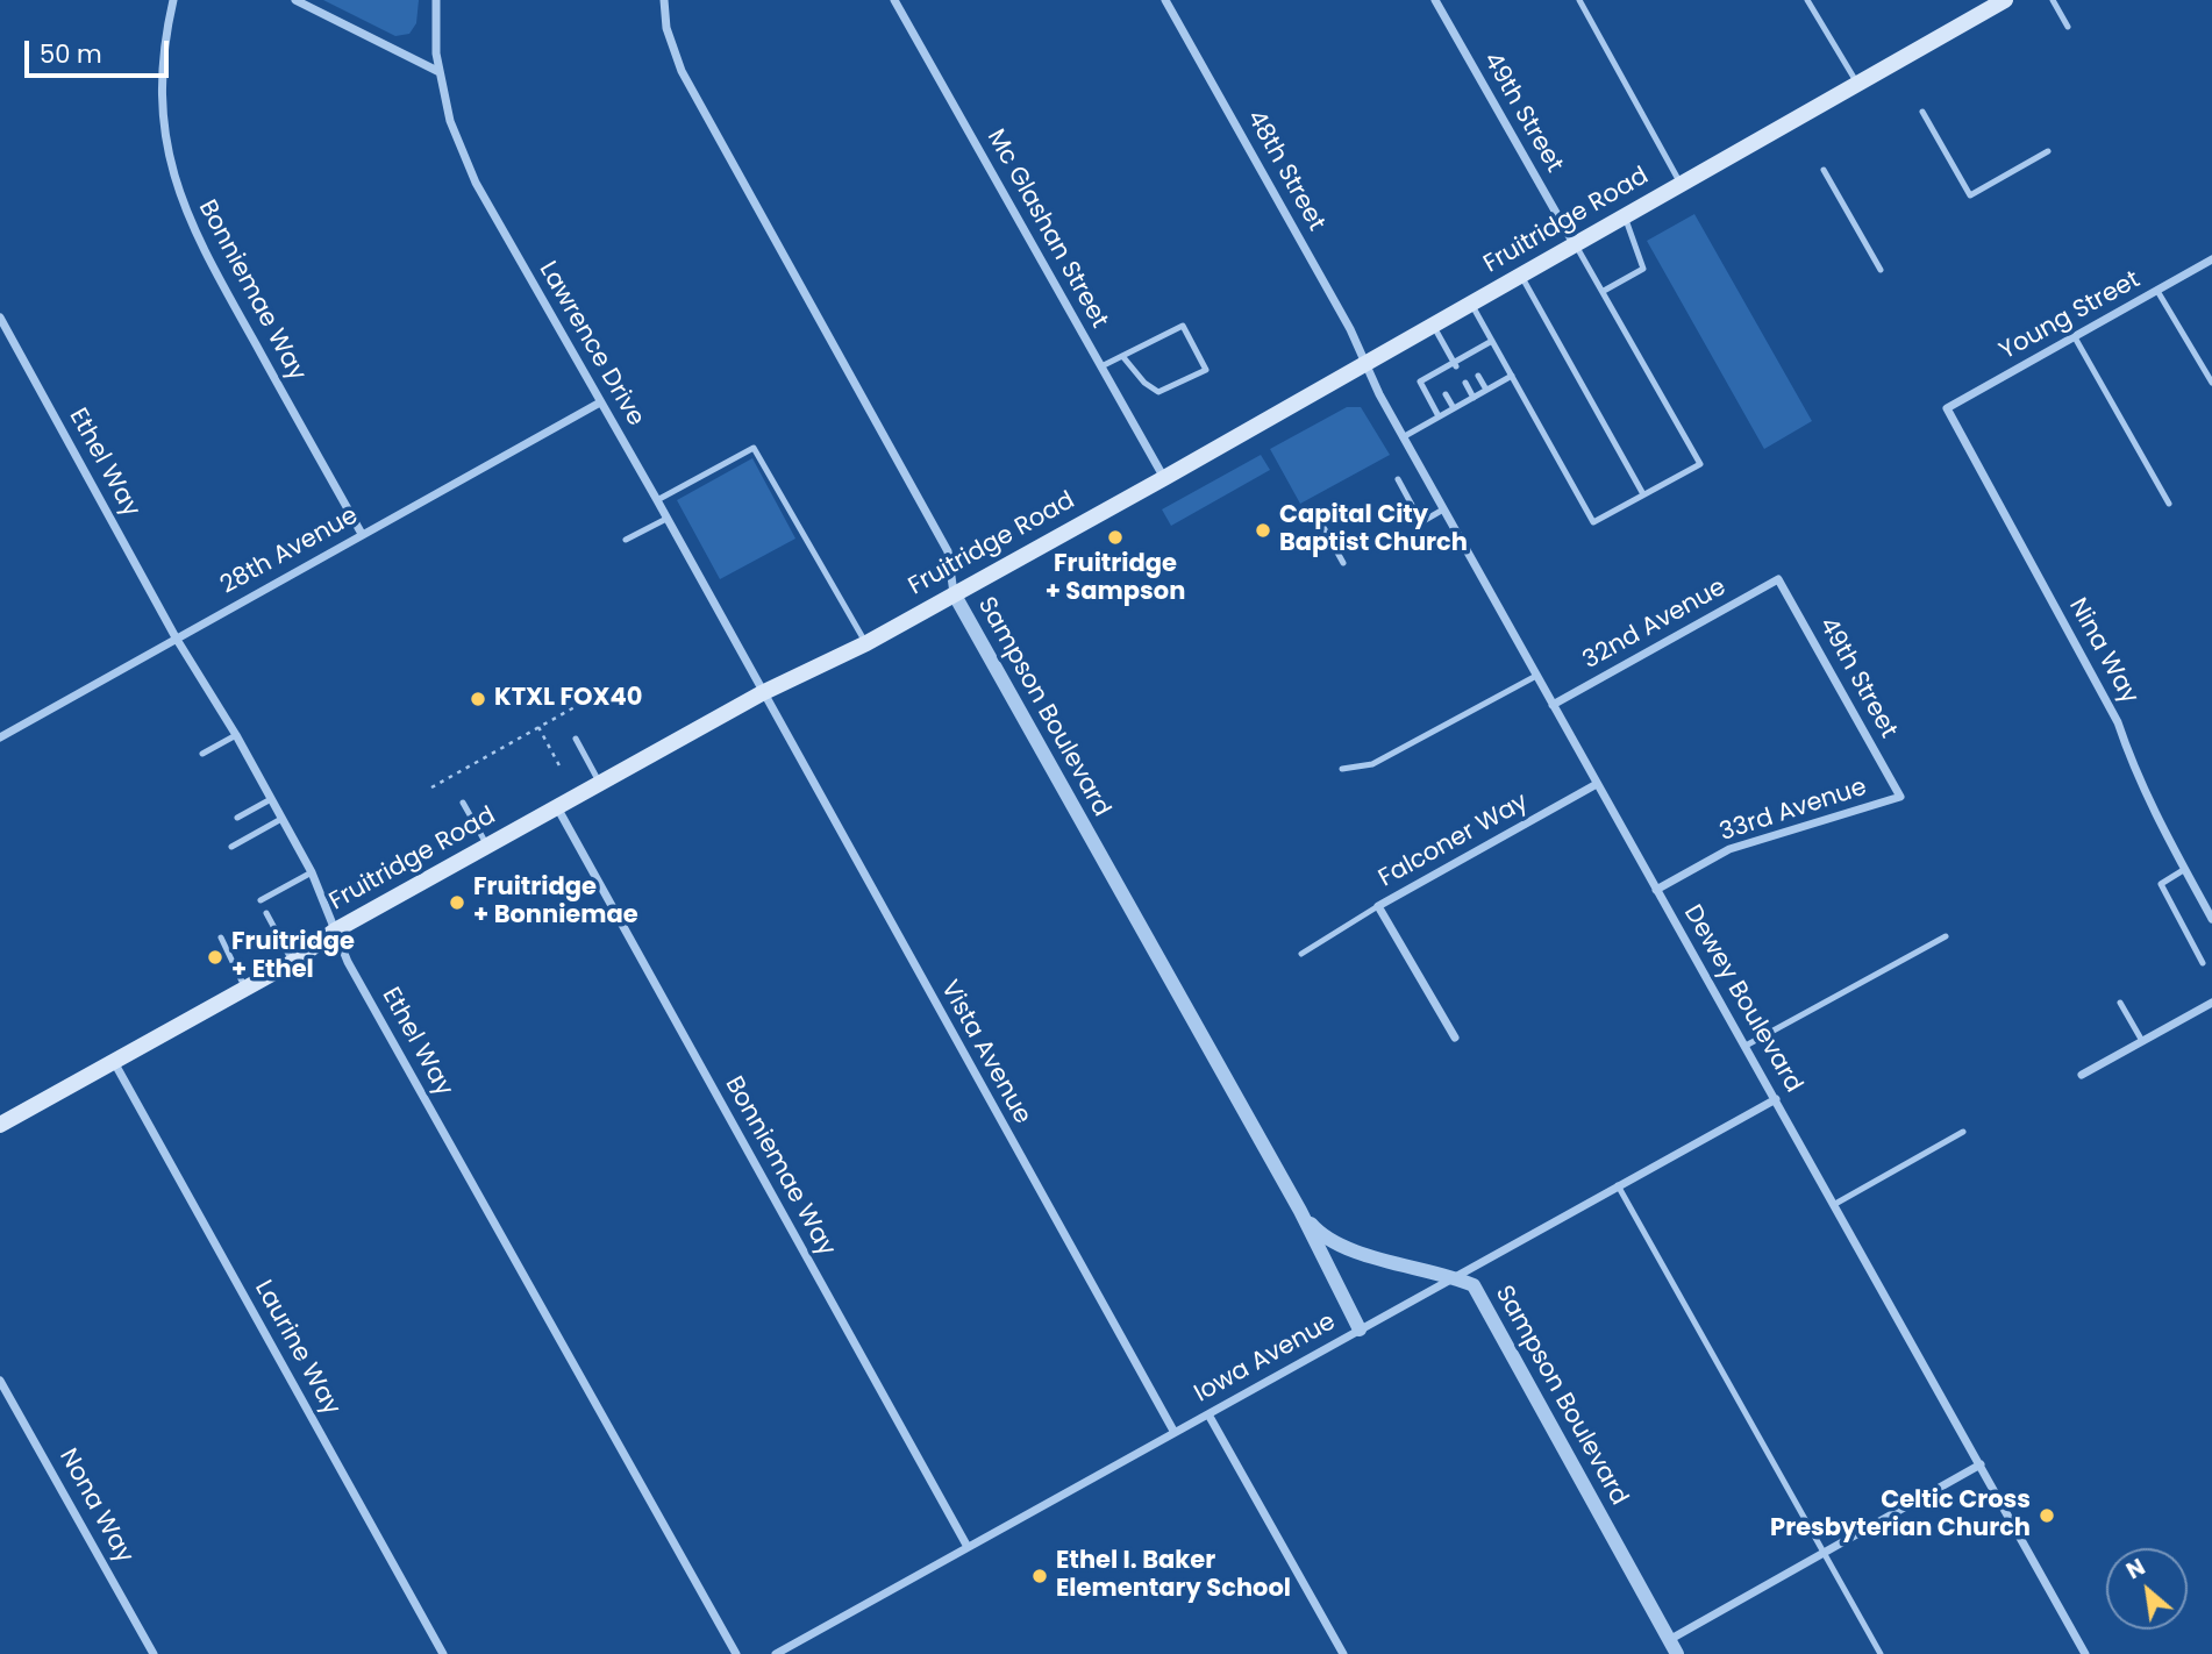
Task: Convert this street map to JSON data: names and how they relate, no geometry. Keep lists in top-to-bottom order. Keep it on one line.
{"streets":{"main road":["Fruitridge Road"],"street":["49th Street","48th Street","Mc Glashan Street","Bonniemae Way","Young Street","Lawrence Drive","Ethel Way","28th Avenue","32nd Avenue","Nina Way","Sampson Boulevard","33rd Avenue","Falconer Way","Dewey Boulevard","Vista Avenue","Laurine Way","Iowa Avenue","Nona Way"]},"crossings":[["49th Street","Fruitridge Road"],["49th Street","32nd Avenue"],["49th Street","33rd Avenue"],["48th Street","Fruitridge Road"],["48th Street","Dewey Boulevard"],["Fruitridge Road","Mc Glashan Street"],["Fruitridge Road","Bonniemae Way"],["Fruitridge Road","Lawrence Drive"],["Fruitridge Road","Ethel Way"],["Fruitridge Road","Sampson Boulevard"],["Fruitridge Road","Dewey Boulevard"],["Fruitridge Road","Vista Avenue"],["Fruitridge Road","Laurine Way"],["Bonniemae Way","28th Avenue"],["Bonniemae Way","Iowa Avenue"],["Young Street","Nina Way"],["Lawrence Drive","28th Avenue"],["Lawrence Drive","Vista Avenue"],["Ethel Way","28th Avenue"],["32nd Avenue","Dewey Boulevard"],["Sampson Boulevard","Iowa Avenue"],["33rd Avenue","Dewey Boulevard"],["Falconer Way","Dewey Boulevard"],["Dewey Boulevard","Iowa Avenue"],["Vista Avenue","Iowa Avenue"]],"places":["Capital City Baptist Church","Fruitridge + Sampson","KTXL FOX40","Fruitridge + Bonniemae","Fruitridge + Ethel","Celtic Cross Presbyterian Church","Ethel I. Baker Elementary School"],"scale_bar":"50 m","north":"top left"}
